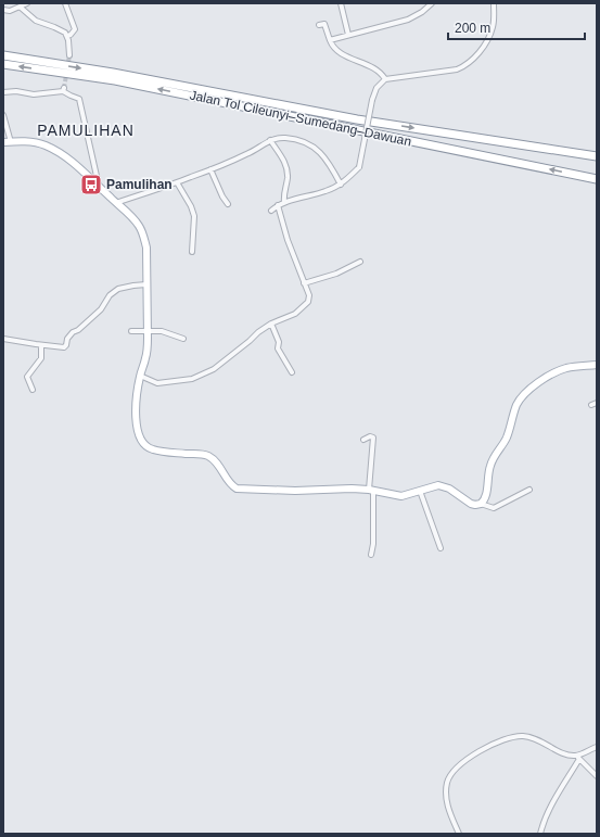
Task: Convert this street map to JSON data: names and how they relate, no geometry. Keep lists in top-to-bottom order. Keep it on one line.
{"streets":{"highway":["Jalan Tol Cileunyi–Sumedang–Dawuan"]},"districts":["PAMULIHAN"],"places":{"bus stop":["Pamulihan"]},"scale_bar":"200 m"}
